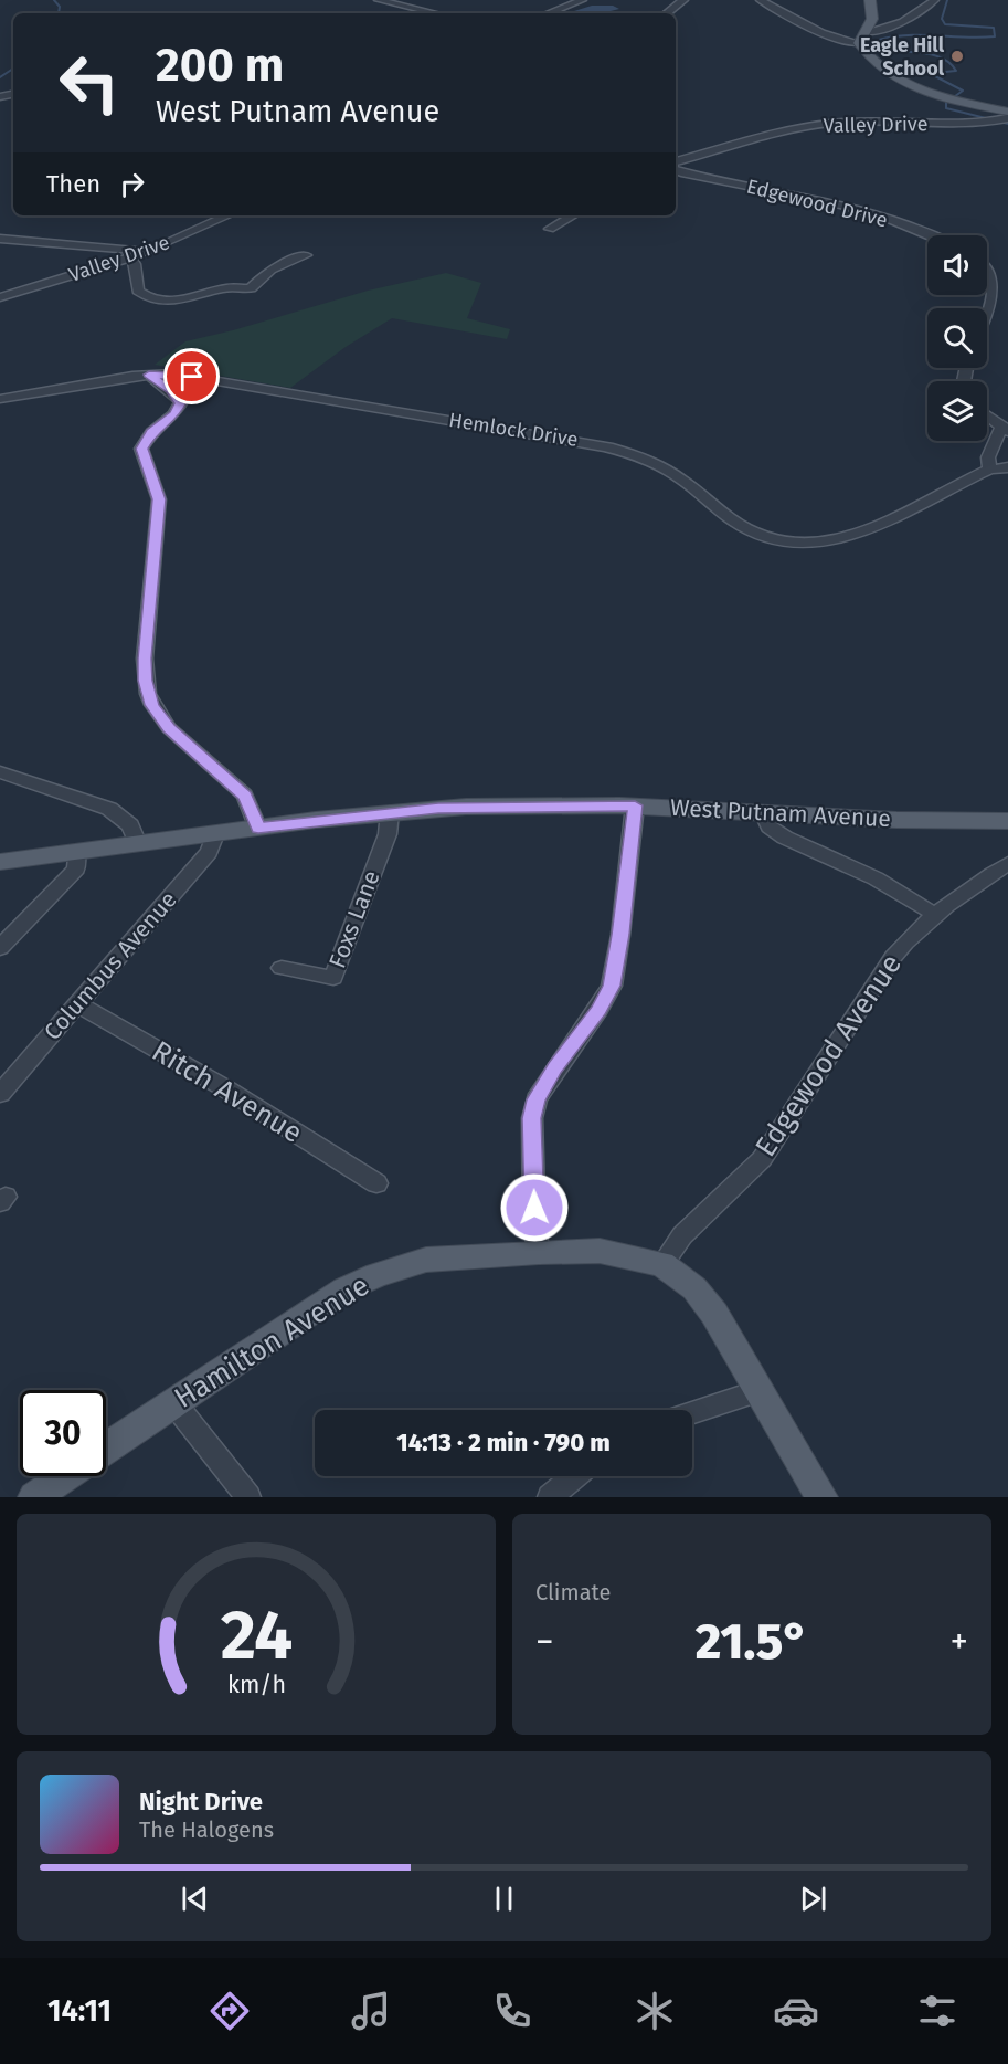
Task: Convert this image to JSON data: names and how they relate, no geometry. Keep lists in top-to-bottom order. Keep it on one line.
{"streets":{"main road":["West Putnam Avenue","Hamilton Avenue"],"street":["Valley Drive","Edgewood Drive","Hemlock Drive","Foxs Lane","Columbus Avenue","Edgewood Avenue","Ritch Avenue"]},"crossings":[["West Putnam Avenue","Foxs Lane"],["West Putnam Avenue","Columbus Avenue"],["Columbus Avenue","Ritch Avenue"],["Edgewood Avenue","Hamilton Avenue"]],"places":["Eagle Hill School"],"page":{"turn":["200 m","West Putnam Avenue"],"then":"Then","limit":"30","trip":"14:13 · 2 min · 790 m","tile":"Climate","heat":["−","21.5°","+"],"song":["Night Drive","The Halogens"],"tabs":"14:11","gauge":["24","km/h"]}}
